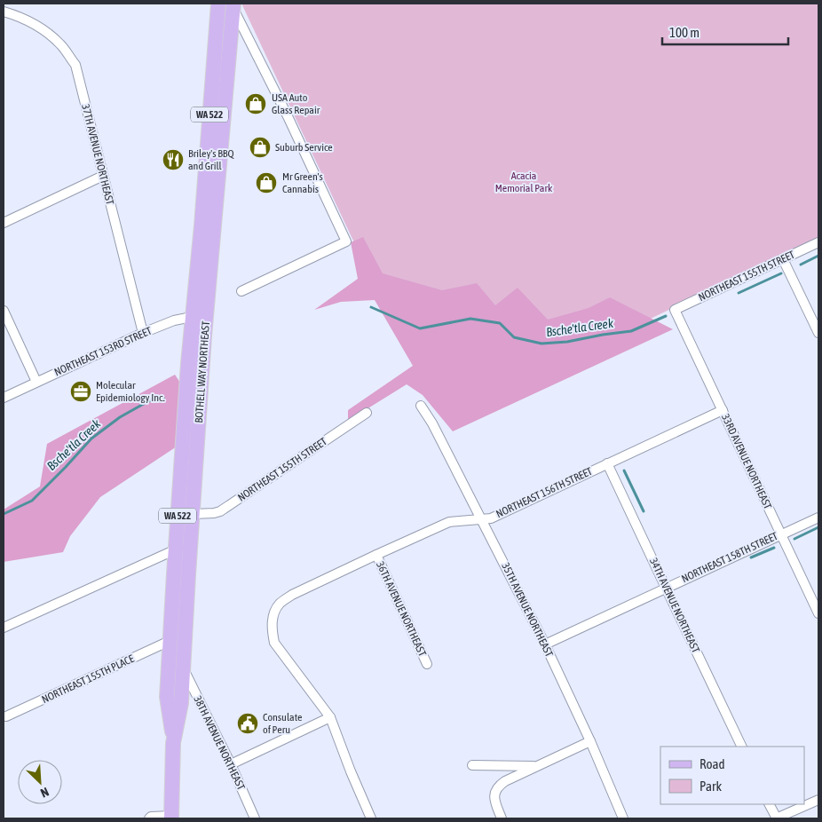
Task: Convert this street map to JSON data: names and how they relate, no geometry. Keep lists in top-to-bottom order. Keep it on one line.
{"streets":{"main road":["WA 522","BOTHELL WAY NORTHEAST"],"street":["37TH AVENUE NORTHEAST","NORTHEAST 155TH STREET","NORTHEAST 153RD STREET","33RD AVENUE NORTHEAST","NORTHEAST 156TH STREET","NORTHEAST 158TH STREET","34TH AVENUE NORTHEAST","36TH AVENUE NORTHEAST","35TH AVENUE NORTHEAST","NORTHEAST 155TH PLACE","38TH AVENUE NORTHEAST"]},"crossings":[["37TH AVENUE NORTHEAST","NORTHEAST 153RD STREET"],["NORTHEAST 155TH STREET","BOTHELL WAY NORTHEAST"],["NORTHEAST 155TH STREET","33RD AVENUE NORTHEAST"],["NORTHEAST 153RD STREET","BOTHELL WAY NORTHEAST"],["BOTHELL WAY NORTHEAST","NORTHEAST 155TH PLACE"],["BOTHELL WAY NORTHEAST","38TH AVENUE NORTHEAST"],["33RD AVENUE NORTHEAST","NORTHEAST 156TH STREET"],["33RD AVENUE NORTHEAST","NORTHEAST 158TH STREET"],["NORTHEAST 156TH STREET","34TH AVENUE NORTHEAST"],["NORTHEAST 156TH STREET","36TH AVENUE NORTHEAST"],["NORTHEAST 156TH STREET","35TH AVENUE NORTHEAST"],["NORTHEAST 158TH STREET","34TH AVENUE NORTHEAST"],["NORTHEAST 158TH STREET","35TH AVENUE NORTHEAST"]],"water":["Bsche'tla Creek"],"parks":["Acacia Memorial Park"],"places":{"shop":["USA Auto Glass Repair","Suburb Service","Mr Green's Cannabis"],"restaurant":["Briley's BBQ and Grill"],"office":["Molecular Epidemiology Inc."],"public building":["Consulate of Peru"]},"legend":["Road","Park"],"scale_bar":"100 m","north":"bottom right"}
